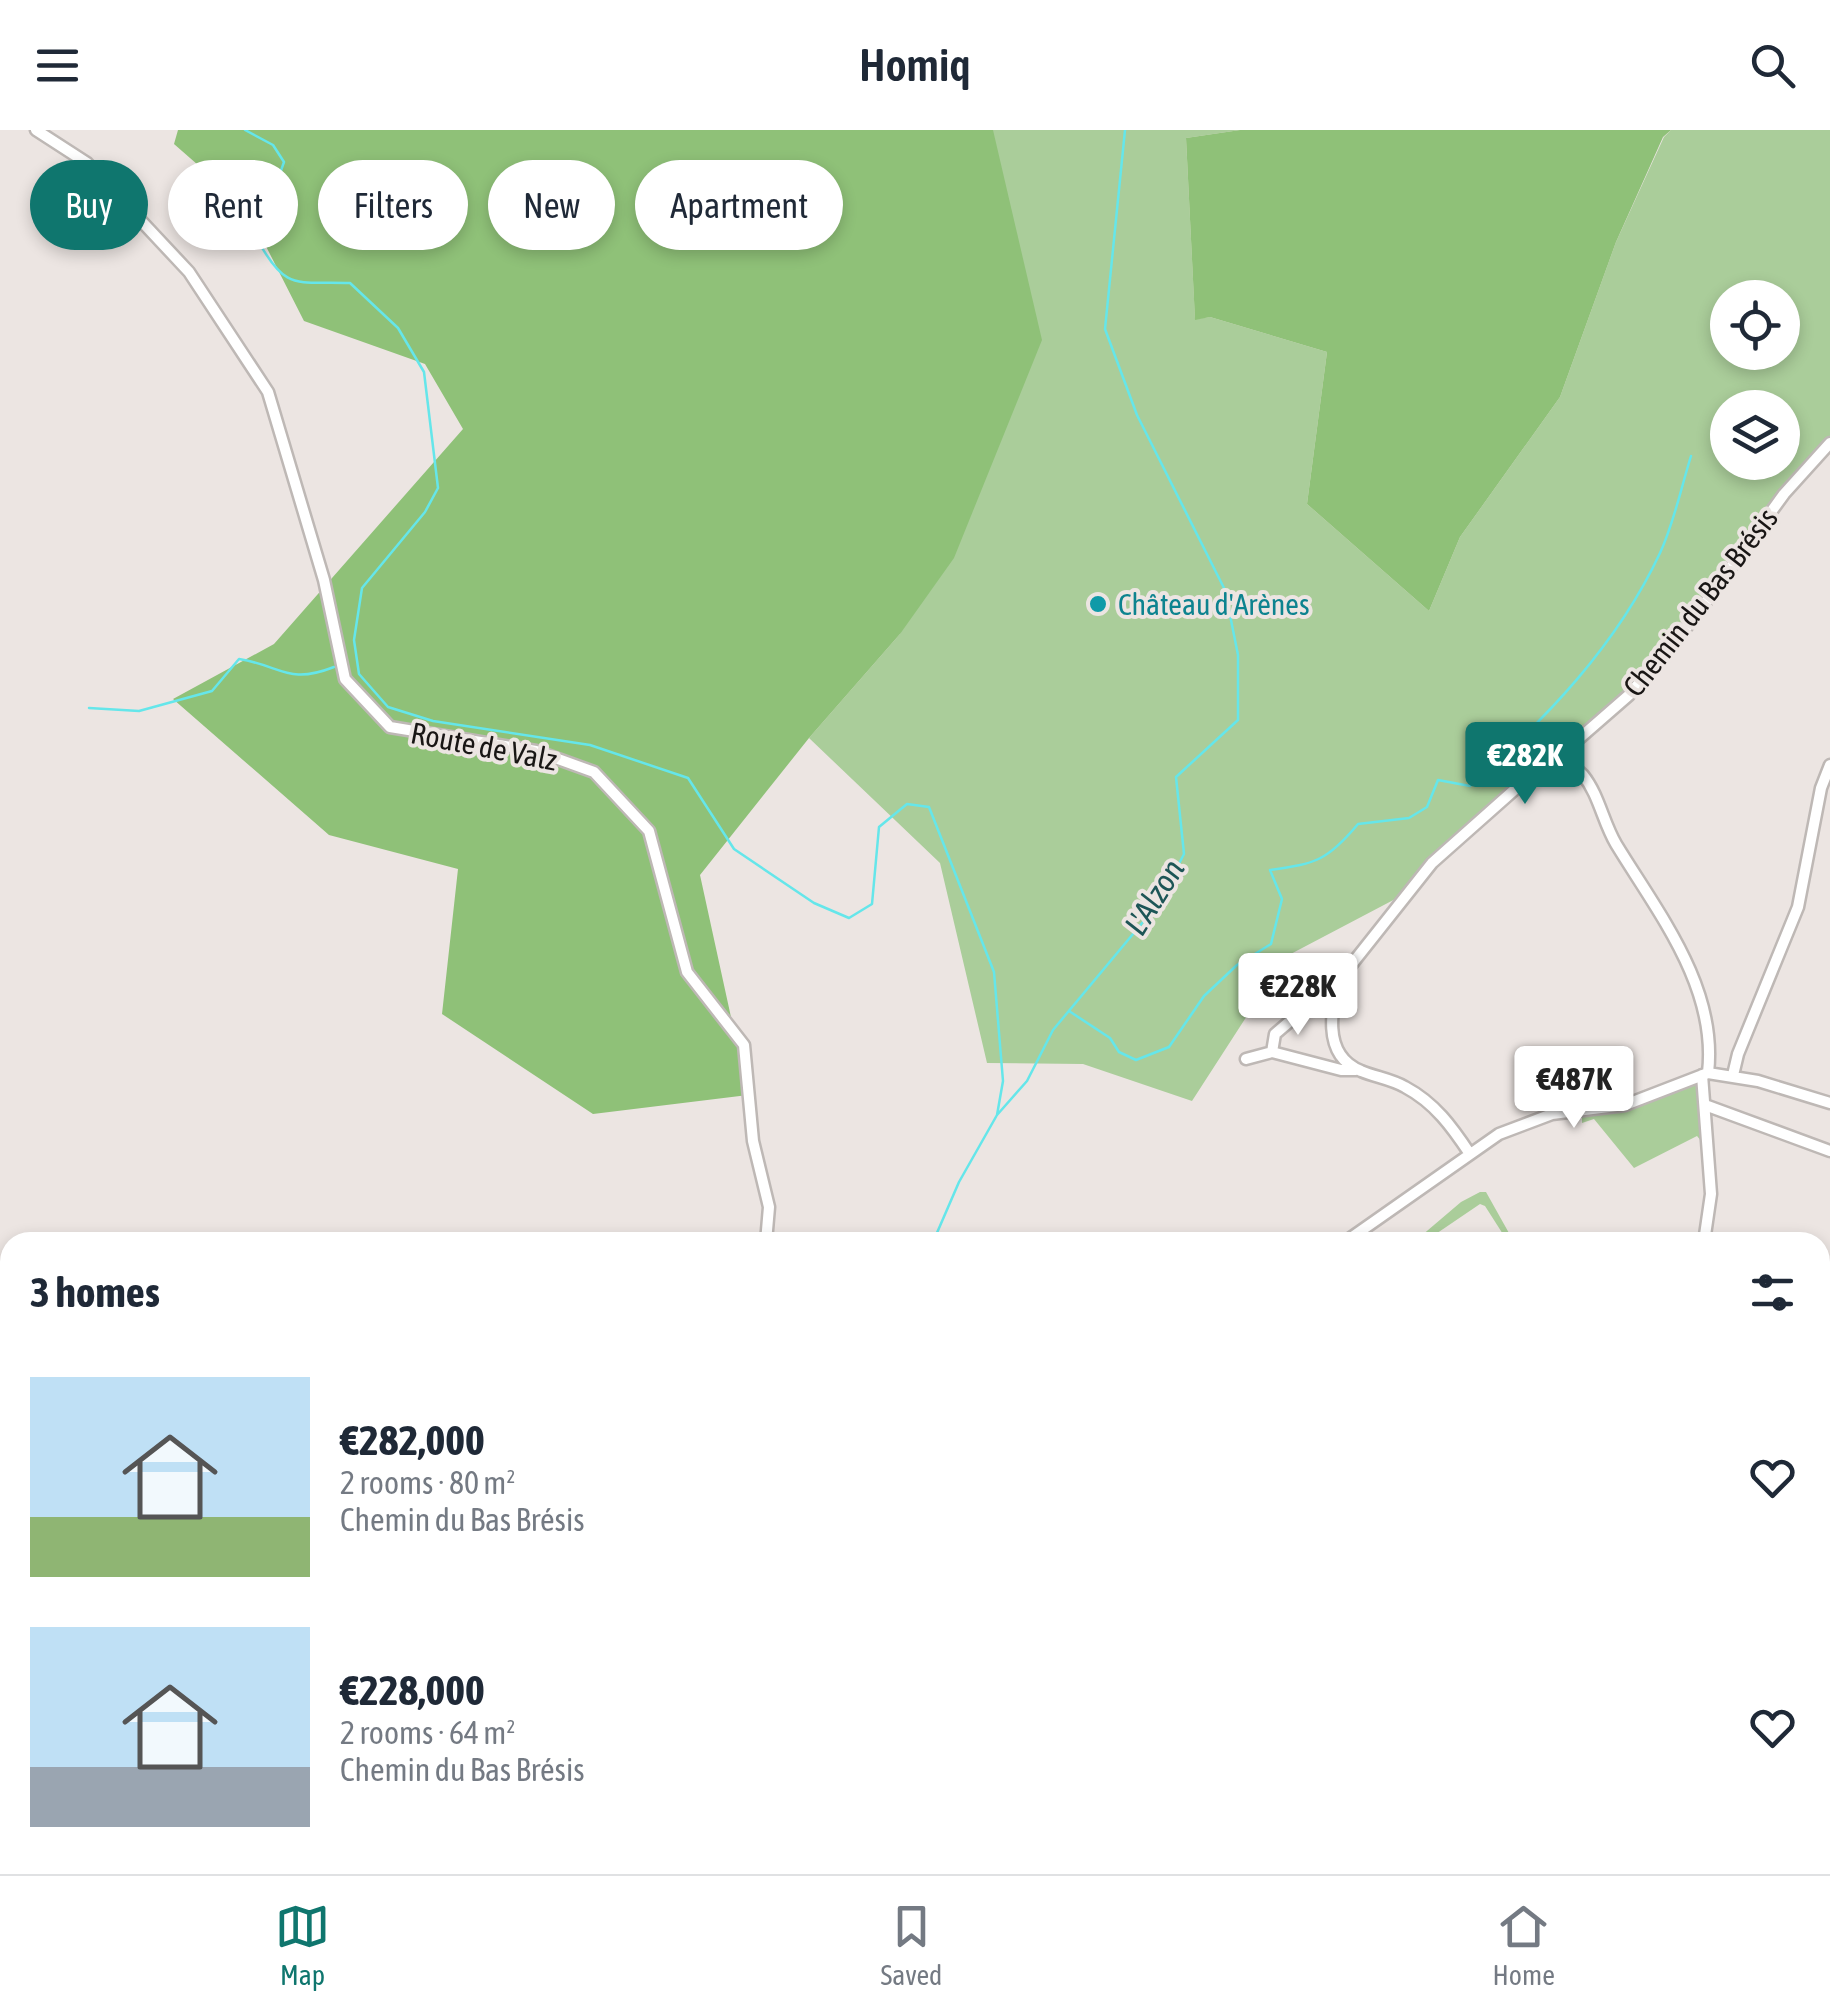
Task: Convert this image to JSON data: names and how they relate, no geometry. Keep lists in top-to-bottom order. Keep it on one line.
{"streets":{"street":["Chemin du Bas Brésis","Route de Valz"]},"water":["L'Alzon"],"places":["Château d'Arènes"],"page":{"header":"Homiq","chip":["Buy","Rent","Filters","New","Apartment"],"price":["€282K","€228K","€487K"],"heading":"3 homes","list":[{"name":"€282,000","note":"2 rooms · 80 m² · Chemin du Bas Brésis"},{"name":"€228,000","note":"2 rooms · 64 m² · Chemin du Bas Brésis"}],"tabs":["Map","Saved","Home"]}}
